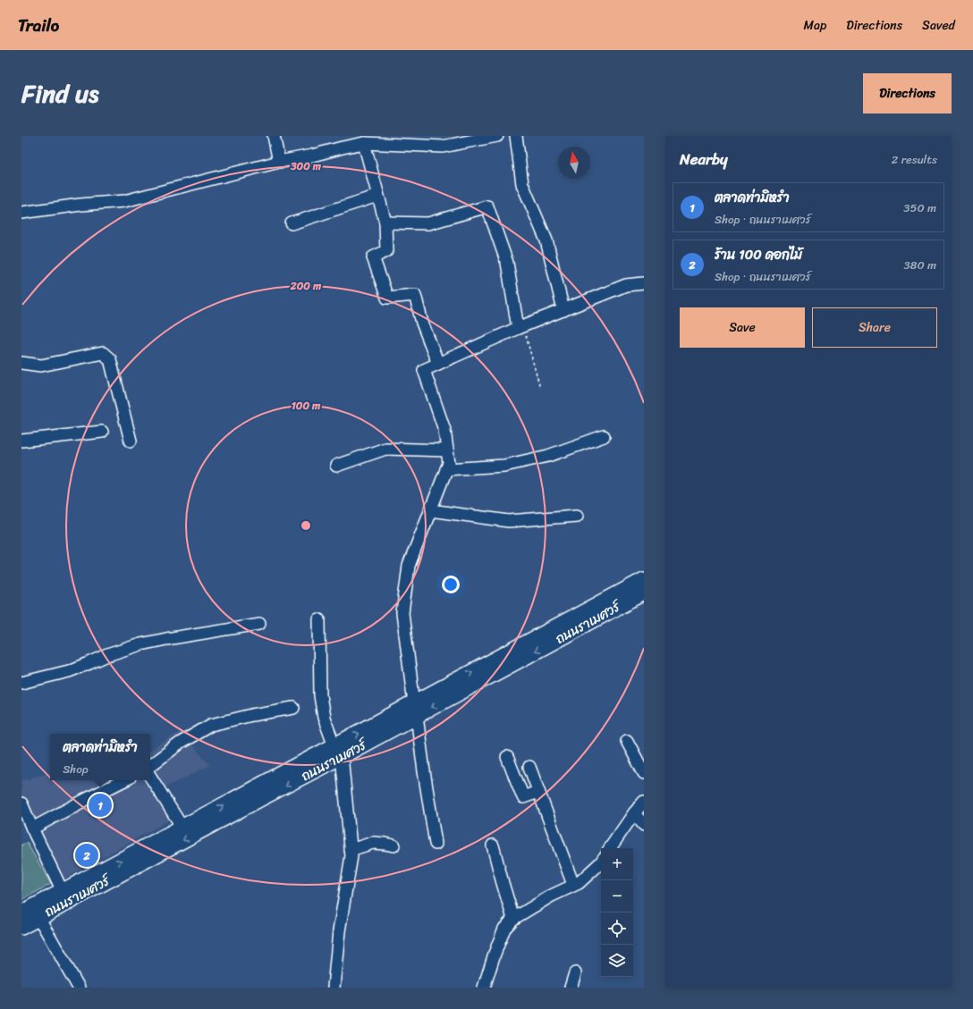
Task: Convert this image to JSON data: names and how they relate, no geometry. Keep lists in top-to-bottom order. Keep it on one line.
{"streets":{"main road":["ถนนราเมศวร์"]},"north":"top","page":{"header":"Trailo","nav":["Map","Directions","Saved"],"title":"Find us","buttons":["Directions",["Save","Share"]],"heading":["Nearby","2 results"],"list":[{"mark":"1","name":"ตลาดท่ามิหรำ","note":"Shop · ถนนราเมศวร์","value":"350 m"},{"mark":"2","name":"ร้าน 100 ดอกไม้","note":"Shop · ถนนราเมศวร์","value":"380 m"}],"popup":["ตลาดท่ามิหรำ","Shop"],"pins":["1","2"],"map_buttons":["+","−"]},"rings":["300 m","200 m","100 m"]}
